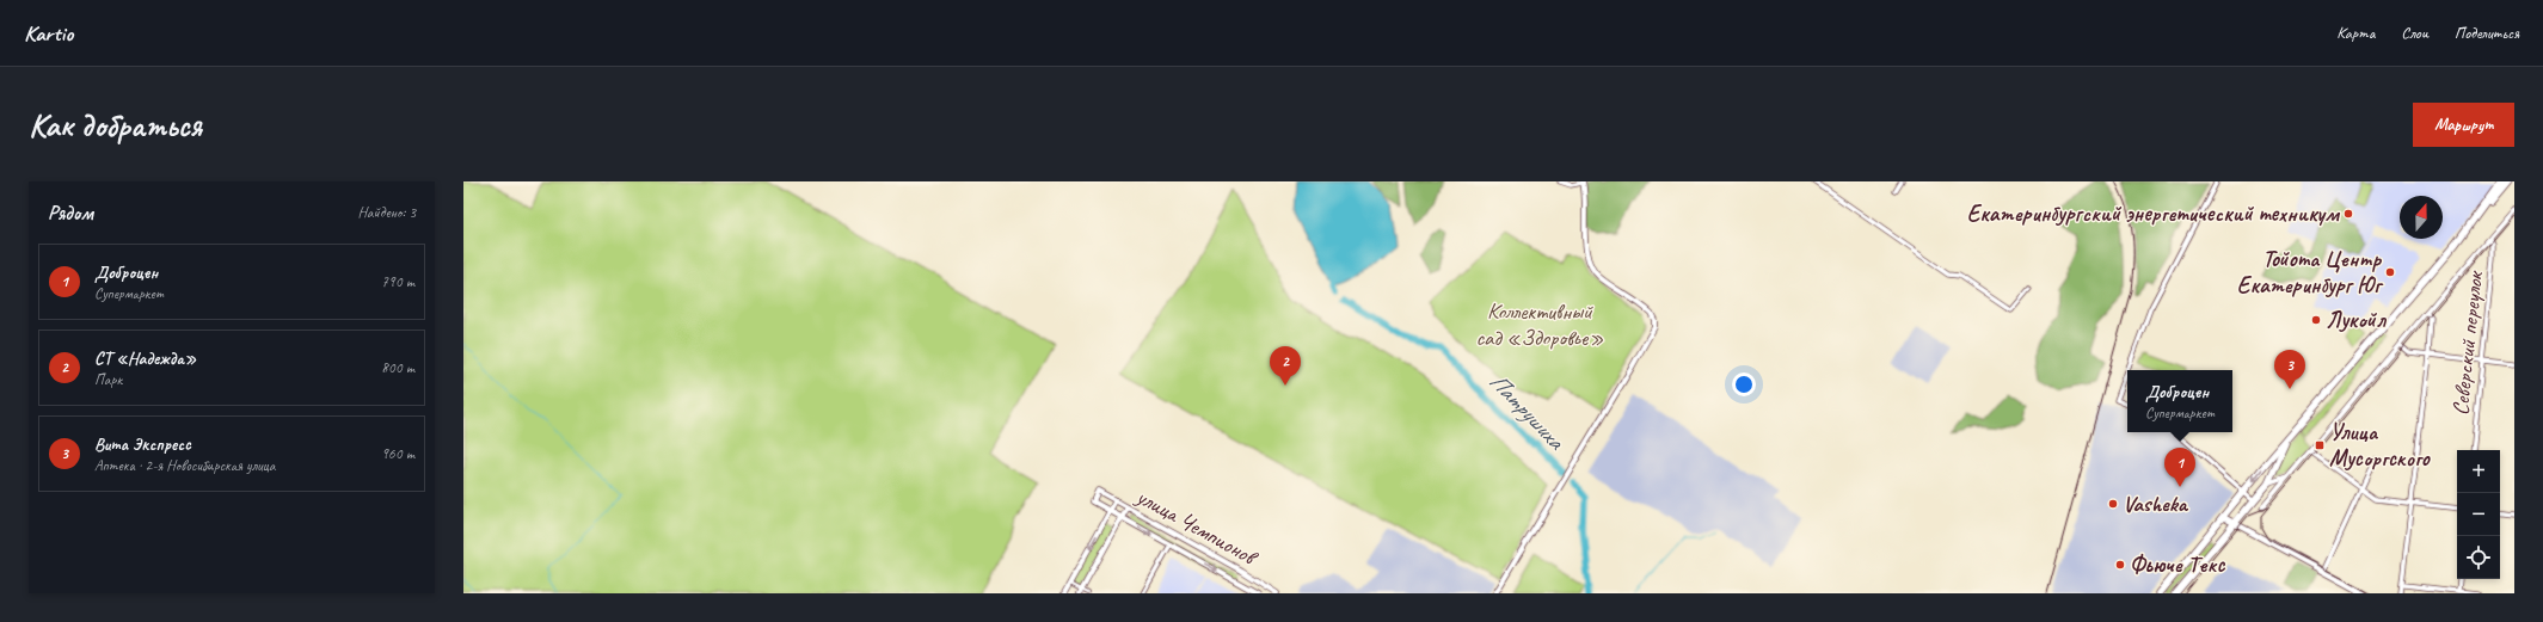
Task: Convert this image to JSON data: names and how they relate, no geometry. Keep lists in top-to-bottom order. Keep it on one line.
{"streets":{"street":["Северский переулок","улица Чемпионов"]},"water":["Патрушиха"],"parks":["Коллективный сад «Здоровье»"],"places":{"other":["Екатеринбургский энергетический техникум","Тойота Центр Екатеринбург Юг","Лукойл","Vasheka","Фьюче Текс"],"transit":["Улица Мусоргского"]},"north":"top","page":{"header":"Kartio","nav":["Карта","Слои","Поделиться"],"buttons":"Маршрут","title":"Как добраться","heading":["Рядом","Найдено: 3"],"list":[{"mark":"1","name":"Доброцен","note":"Супермаркет","value":"790 m"},{"mark":"2","name":"СТ «Надежда»","note":"Парк","value":"800 m"},{"mark":"3","name":"Вита Экспресс","note":"Аптека · 2-я Новосибирская улица","value":"960 m"}],"pins":["2","3","1"],"popup":["Доброцен","Супермаркет"],"map_buttons":["+","−"]}}
